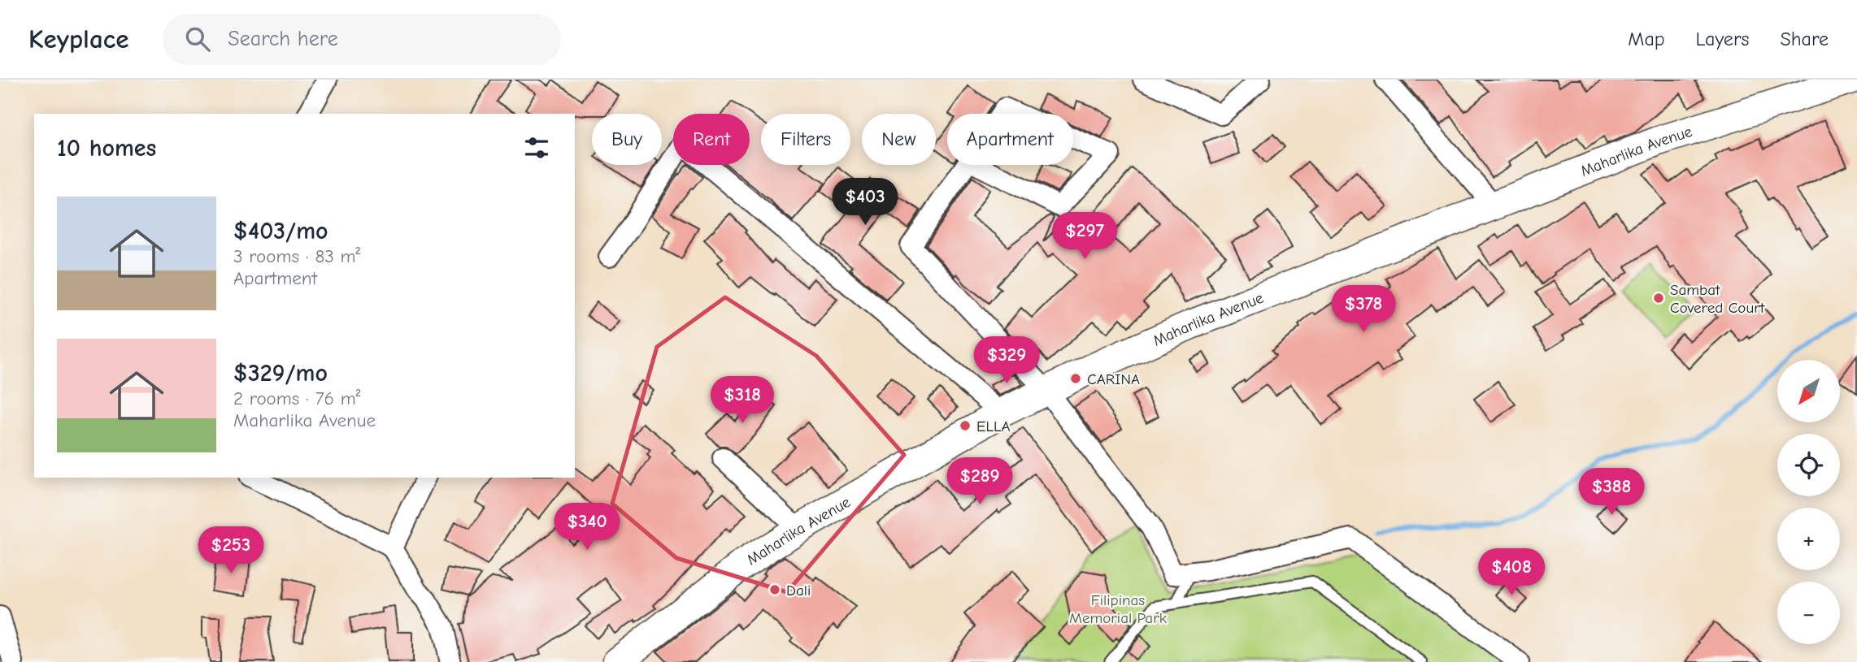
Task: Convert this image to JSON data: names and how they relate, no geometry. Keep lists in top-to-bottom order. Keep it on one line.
{"streets":{"main road":["Maharlika Avenue"]},"parks":["Filipinas Memorial Park"],"places":["Sambat Covered Court","CARINA","ELLA","Dali"],"north":"bottom left","page":{"header":"Keyplace","search":"Search here","nav":["Map","Layers","Share"],"chip":["Buy","Rent","Filters","New","Apartment"],"heading":"10 homes","price":["$403","$297","$378","$329","$318","$289","$388","$340","$253","$408"],"list":[{"name":"$403/mo","note":"3 rooms · 83 m² · Apartment"},{"name":"$329/mo","note":"2 rooms · 76 m² · Maharlika Avenue"}],"map_buttons":["+","−"]}}
